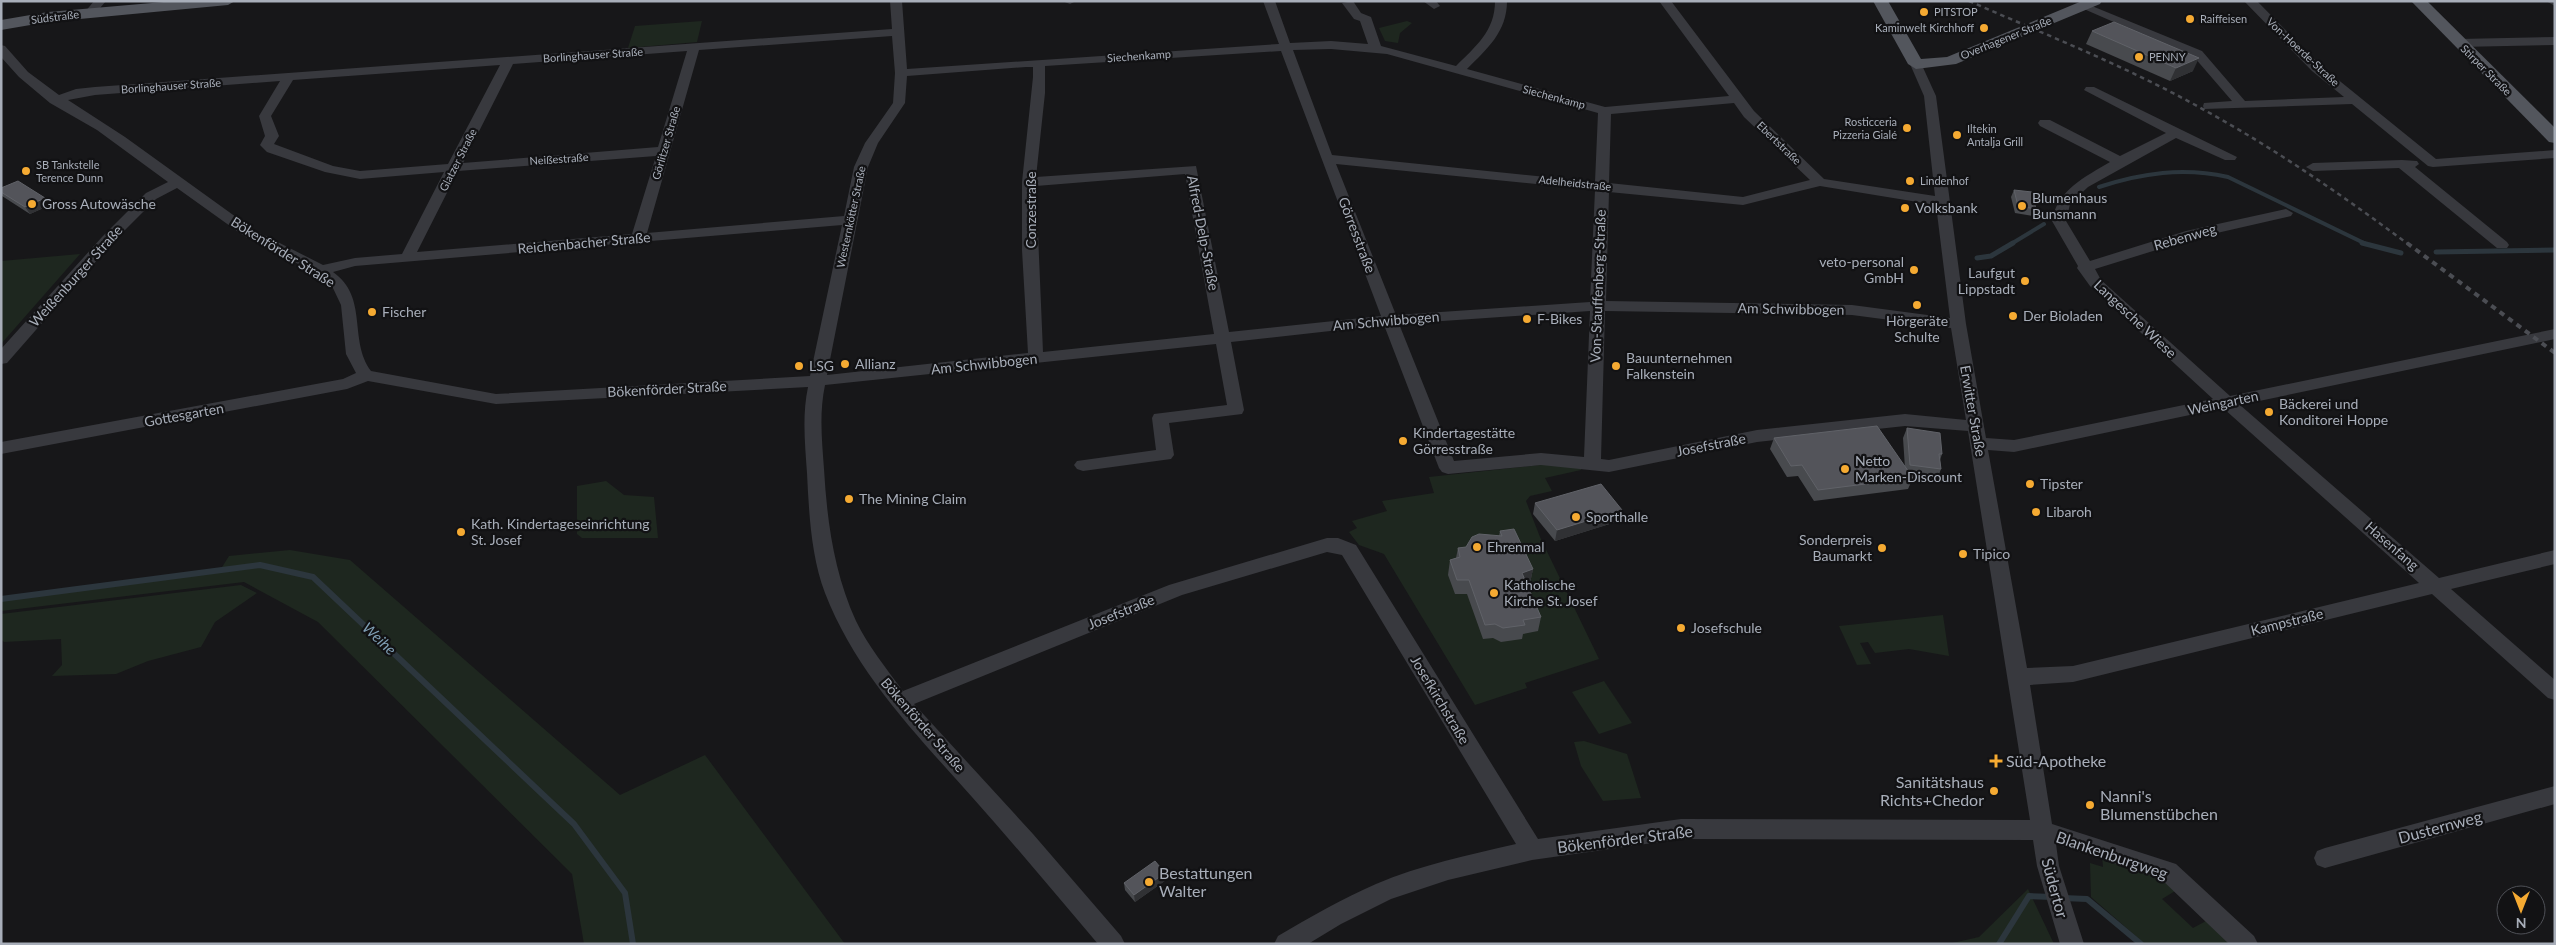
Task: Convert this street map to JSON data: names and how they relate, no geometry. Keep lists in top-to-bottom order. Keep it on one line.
{"streets":{"main road":["Südstraße","Overhagener Straße","Stirper Straße","Erwitter Straße"],"street":["Von-Hoerde-Straße","Borlinghauser Straße","Siechenkamp","Görlitzer Straße","Ebertstraße","Neißestraße","Glatzer Straße","Adelheidstraße","Conzestraße","Westernkötter Straße","Alfred-Delp-Straße","Görresstraße","Rebenweg","Reichenbacher Straße","Bökenförder Straße","Weißenburger Straße","Von-Stauffenberg-Straße","Am Schwibbogen","Langesche Wiese","Weingarten","Gottesgarten","Josefstraße","Hasenfang","Kampstraße","Josefkirchstraße","Dusternweg","Blankenburgweg","Südertor"]},"crossings":[["Overhagener Straße","Erwitter Straße"],["Borlinghauser Straße","Görlitzer Straße"],["Borlinghauser Straße","Glatzer Straße"],["Borlinghauser Straße","Westernkötter Straße"],["Borlinghauser Straße","Bökenförder Straße"],["Siechenkamp","Ebertstraße"],["Siechenkamp","Conzestraße"],["Siechenkamp","Westernkötter Straße"],["Siechenkamp","Görresstraße"],["Siechenkamp","Von-Stauffenberg-Straße"],["Görlitzer Straße","Neißestraße"],["Görlitzer Straße","Reichenbacher Straße"],["Ebertstraße","Adelheidstraße"],["Neißestraße","Glatzer Straße"],["Glatzer Straße","Reichenbacher Straße"],["Adelheidstraße","Görresstraße"],["Adelheidstraße","Von-Stauffenberg-Straße"],["Conzestraße","Alfred-Delp-Straße"],["Conzestraße","Am Schwibbogen"],["Westernkötter Straße","Reichenbacher Straße"],["Westernkötter Straße","Bökenförder Straße"],["Westernkötter Straße","Am Schwibbogen"],["Alfred-Delp-Straße","Am Schwibbogen"],["Görresstraße","Am Schwibbogen"],["Görresstraße","Josefstraße"],["Rebenweg","Langesche Wiese"],["Reichenbacher Straße","Bökenförder Straße"],["Bökenförder Straße","Weißenburger Straße"],["Bökenförder Straße","Am Schwibbogen"],["Bökenförder Straße","Erwitter Straße"],["Bökenförder Straße","Gottesgarten"],["Bökenförder Straße","Josefstraße"],["Bökenförder Straße","Josefkirchstraße"],["Bökenförder Straße","Blankenburgweg"],["Bökenförder Straße","Südertor"],["Von-Stauffenberg-Straße","Am Schwibbogen"],["Von-Stauffenberg-Straße","Josefstraße"],["Am Schwibbogen","Erwitter Straße"],["Langesche Wiese","Weingarten"],["Langesche Wiese","Hasenfang"],["Weingarten","Erwitter Straße"],["Weingarten","Josefstraße"],["Weingarten","Hasenfang"],["Erwitter Straße","Josefstraße"],["Erwitter Straße","Kampstraße"],["Erwitter Straße","Blankenburgweg"],["Erwitter Straße","Südertor"],["Josefstraße","Josefkirchstraße"],["Hasenfang","Kampstraße"],["Blankenburgweg","Südertor"]],"water":["Weihe"],"places":{"other":["PITSTOP","Raiffeisen","Kaminwelt Kirchhoff","PENNY","Rosticceria Pizzeria Gialé","Iltekin Antalja Grill","SB Tankstelle Terence Dunn","Lindenhof","Gross Autowäsche","Blumenhaus Bunsmann","Volksbank","veto-personal GmbH","Laufgut Lippstadt","Hörgeräte Schulte","Fischer","Der Bioladen","F-Bikes","Allianz","LSG","Bauunternehmen Falkenstein","Bäckerei und Konditorei Hoppe","Kindertagestätte Görresstraße","Netto Marken-Discount","Tipster","The Mining Claim","Libaroh","Sporthalle","Kath. Kindertageseinrichtung St. Josef","Ehrenmal","Sonderpreis Baumarkt","Tipico","Katholische Kirche St. Josef","Josefschule","Sanitätshaus Richts+Chedor","Nanni's Blumenstübchen","Bestattungen Walter"],"health":["Süd-Apotheke"]},"north":"bottom"}
